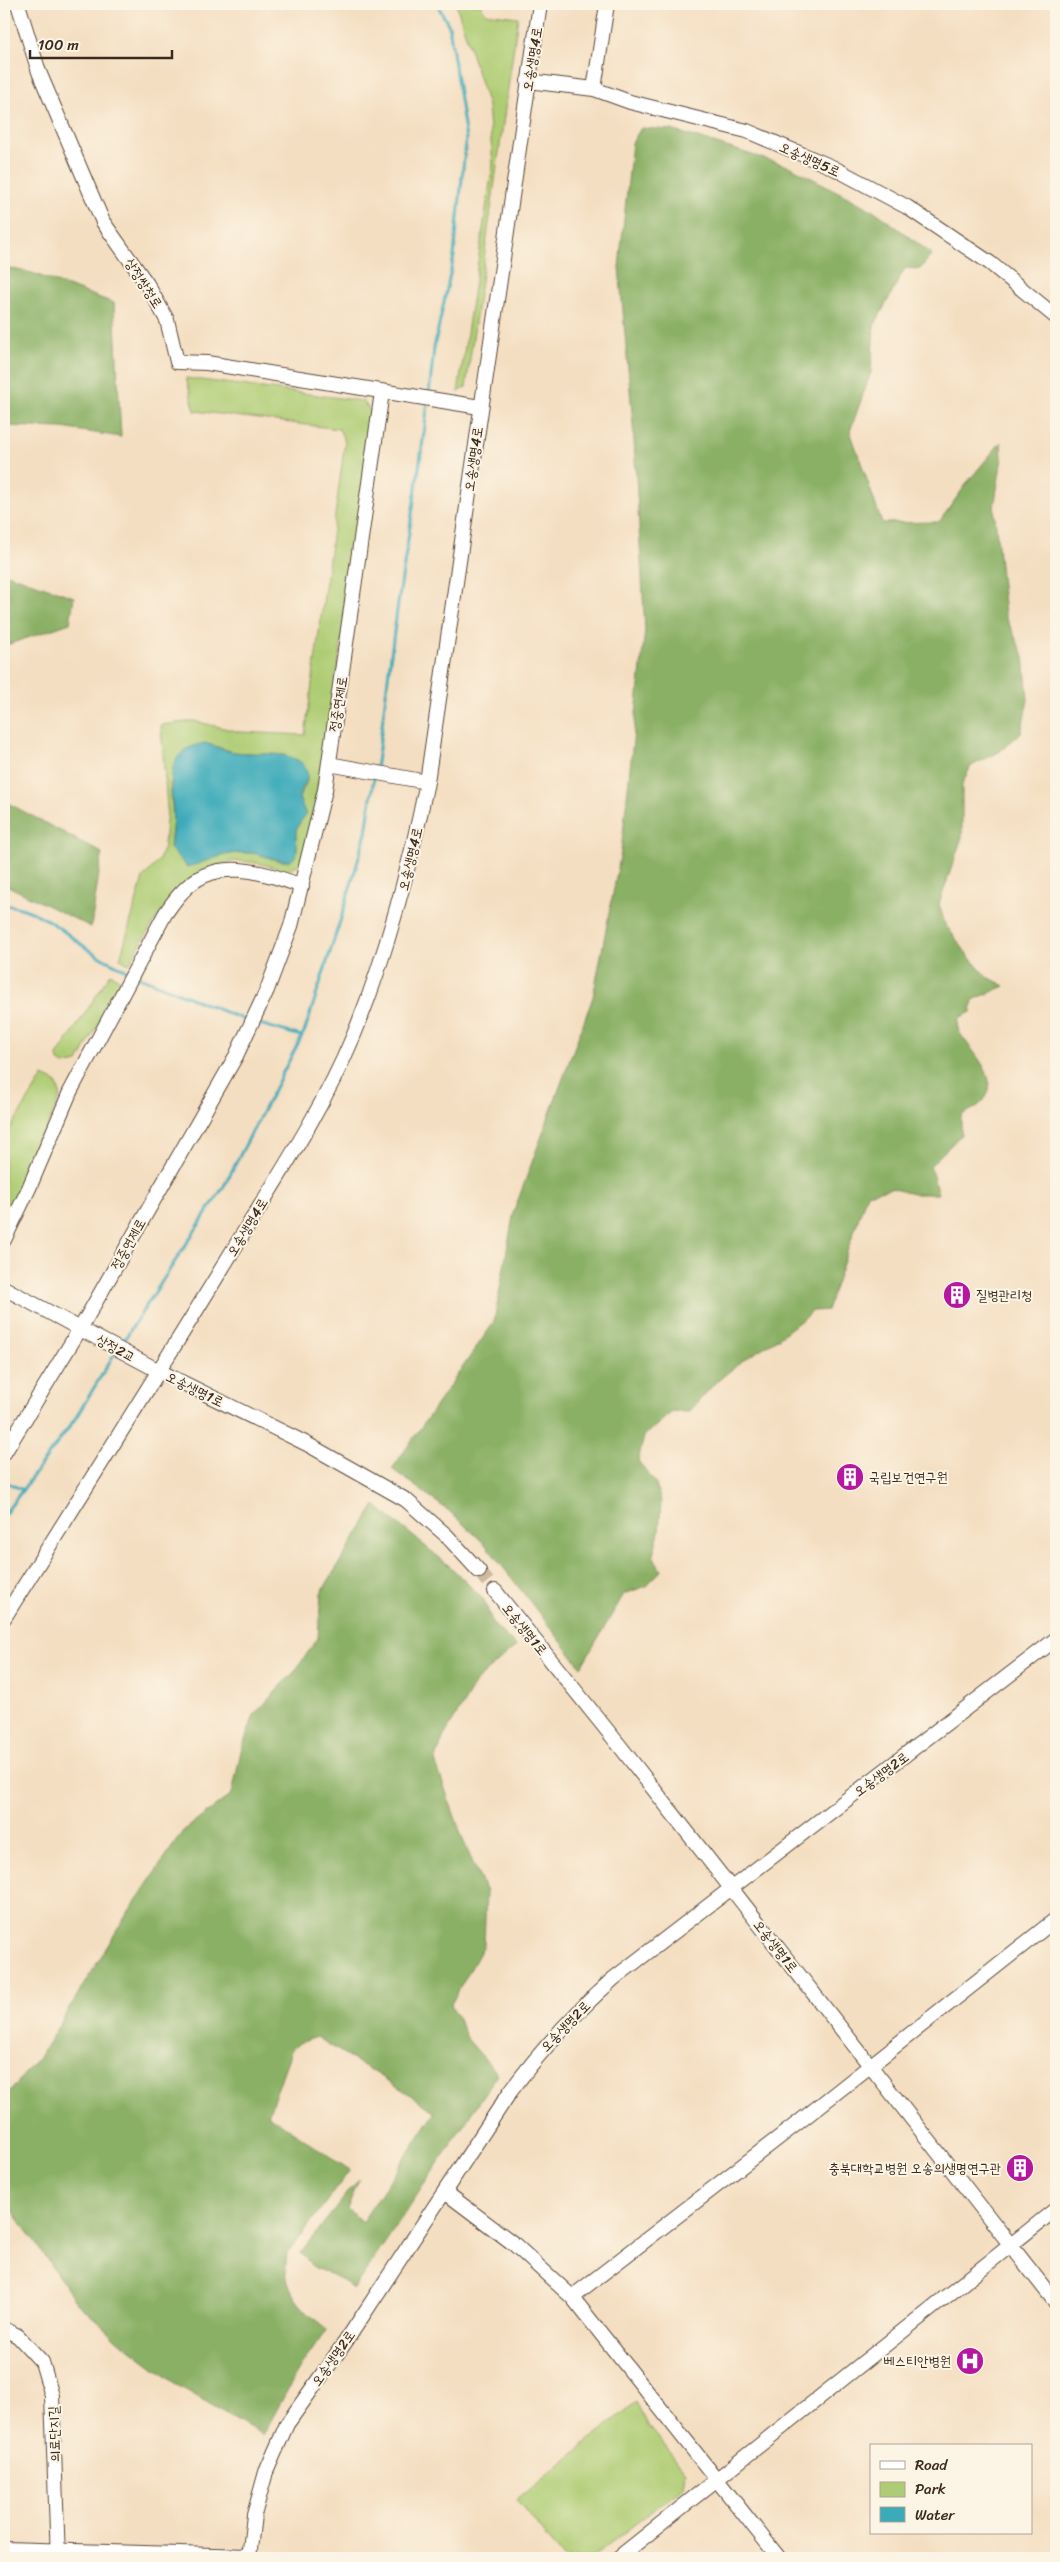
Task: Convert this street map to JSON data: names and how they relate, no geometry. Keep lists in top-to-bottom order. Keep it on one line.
{"streets":{"street":["오송생명4로","오송생명5로","상정쌍청로","정중연제로","상정2교","오송생명1로","오송생명2로","의료단지길"]},"crossings":[["오송생명4로","오송생명5로"],["오송생명4로","상정2교"],["오송생명4로","오송생명1로"],["상정쌍청로","정중연제로"],["정중연제로","상정2교"],["상정2교","오송생명1로"],["오송생명1로","오송생명2로"]],"places":{"building":["질병관리청","국립보건연구원","충북대학교병원 오송의생명연구관"],"hospital":["베스티안병원"]},"legend":["Road","Park","Water"],"scale_bar":"100 m"}
